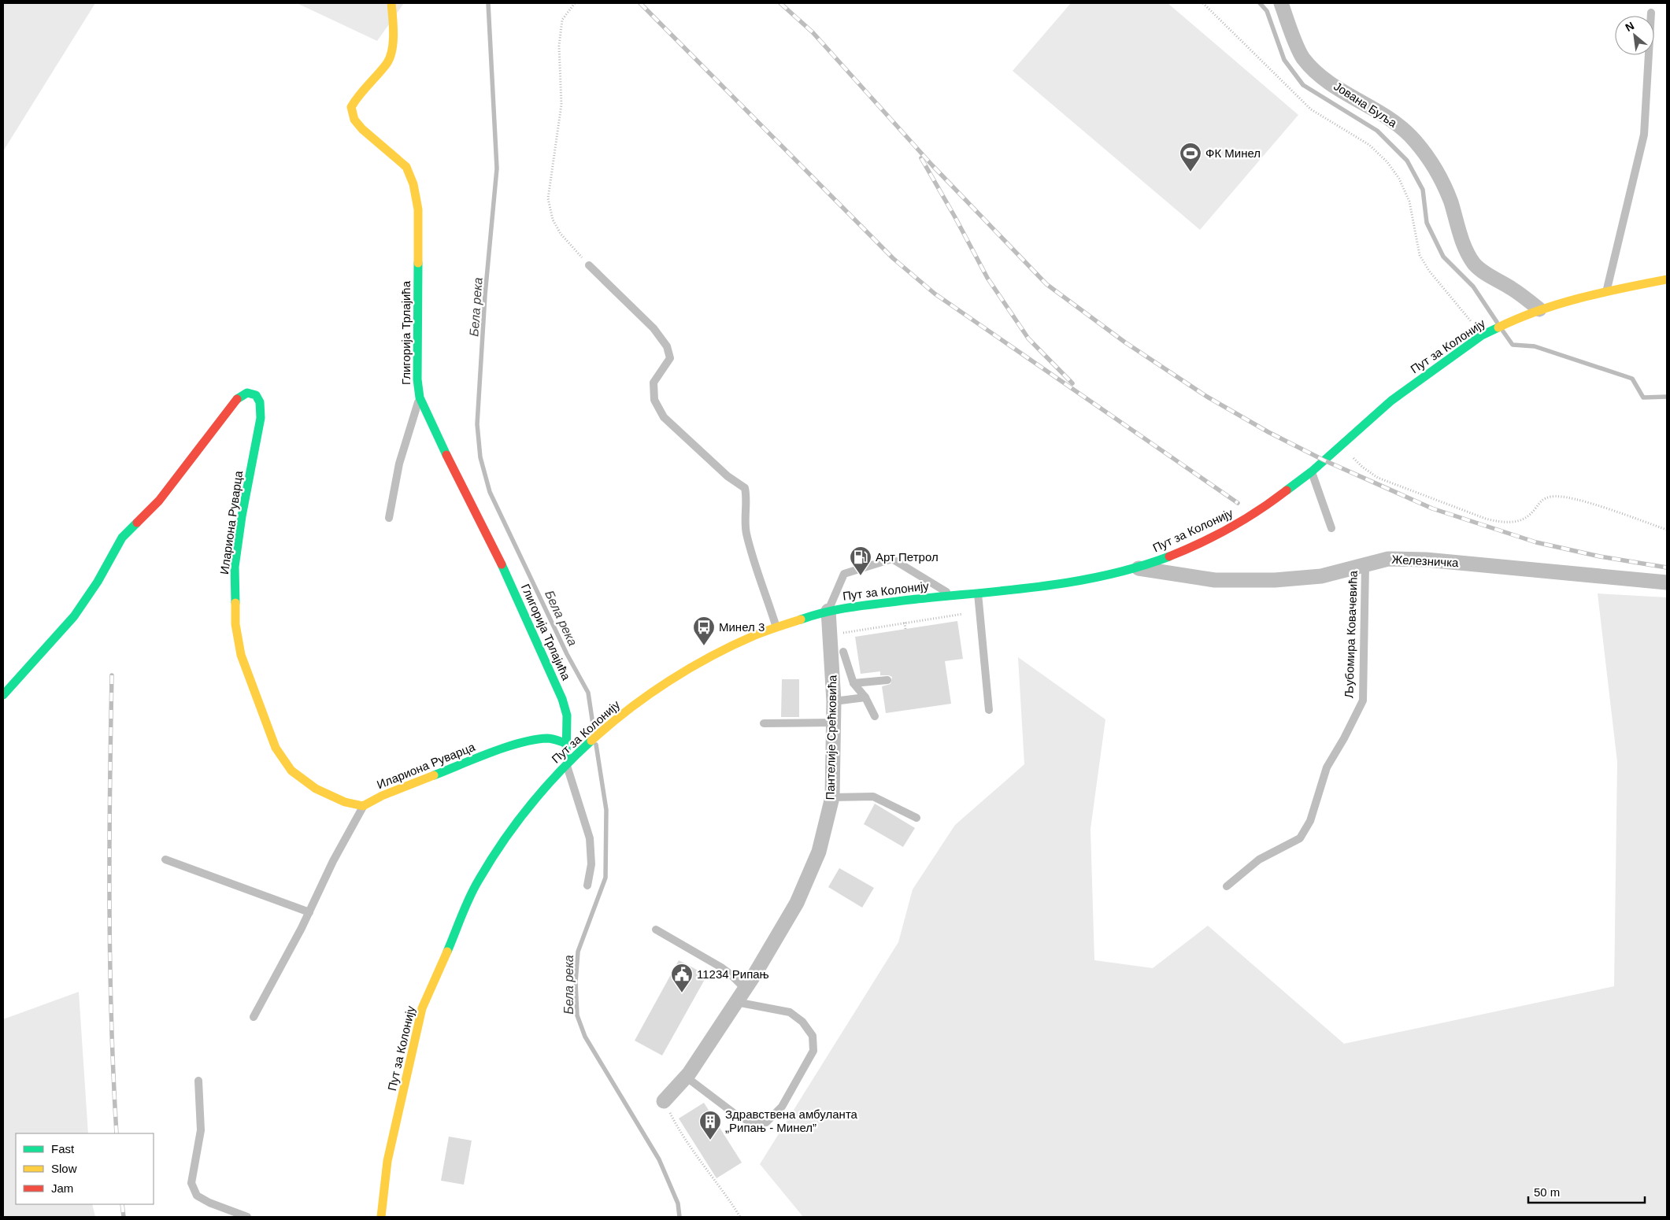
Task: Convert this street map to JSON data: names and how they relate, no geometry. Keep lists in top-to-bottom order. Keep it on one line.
{"streets":{"street":["Јована Буља","Глигорија Трлајића","Пут за Колонију","Илариона Руварца","Железничка","Пантелије Срећковића"],"lane":["Љубомира Ковачевића"]},"crossings":[["Јована Буља","Пут за Колонију"],["Глигорија Трлајића","Пут за Колонију"],["Глигорија Трлајића","Илариона Руварца"],["Пут за Колонију","Железничка"],["Пут за Колонију","Пантелије Срећковића"],["Железничка","Љубомира Ковачевића"]],"water":["Бела река"],"places":{"sports":["ФК Минел"],"fuel station":["Арт Петрол"],"bus stop":["Минел 3"],"public building":["11234 Рипањ"],"building":["Здравствена амбуланта „Рипањ - Минел”"]},"legend":["Fast","Slow","Jam"],"scale_bar":"50 m","north":"top left"}
